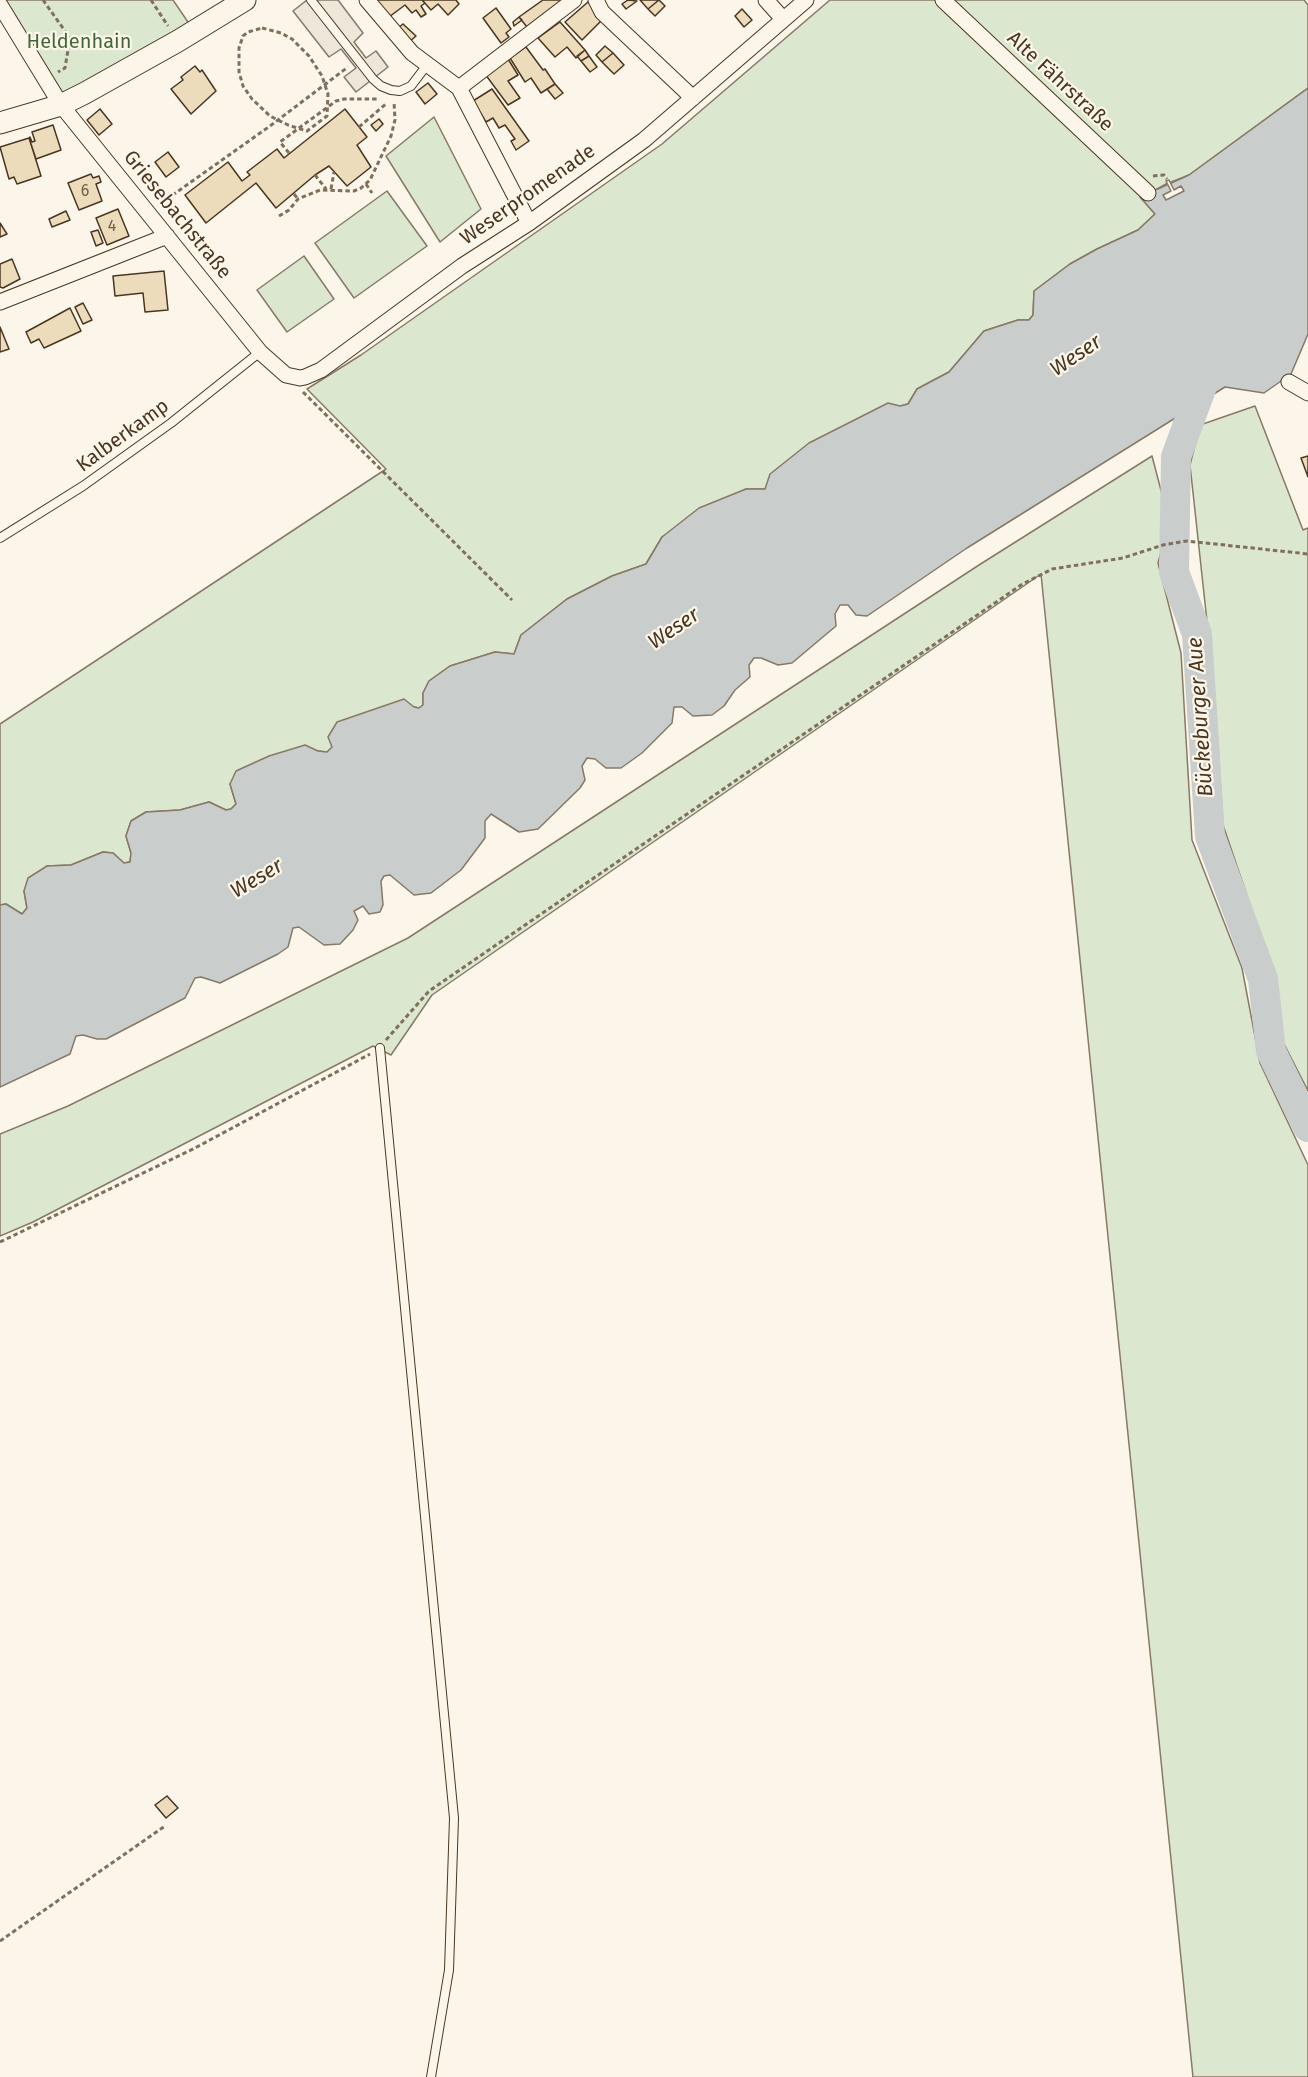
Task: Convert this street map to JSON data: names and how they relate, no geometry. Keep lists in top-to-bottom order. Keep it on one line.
{"streets":{"street":["Alte Fährstraße","Weserpromenade","Griesebachstraße"],"lane":["Kalberkamp"]},"crossings":[["Griesebachstraße","Kalberkamp"]],"water":["Weser","Bückeburger Aue"],"parks":["Heldenhain"],"house_numbers":["6","4"]}
